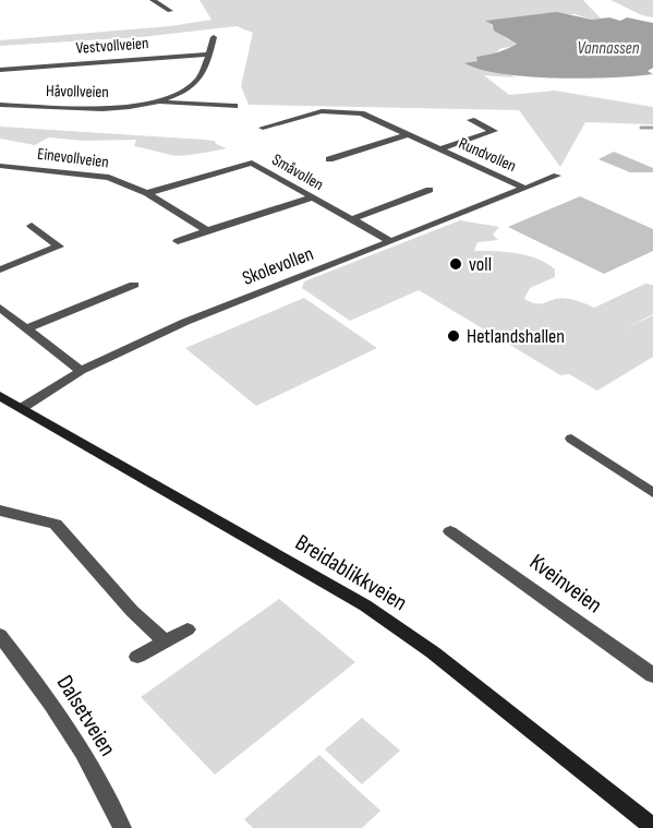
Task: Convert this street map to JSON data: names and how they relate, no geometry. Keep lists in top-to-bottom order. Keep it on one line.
{"streets":{"main road":["Breidablikkveien"],"street":["Vestvollveien","Håvollveien","Rundvollen","Einevollveien","Småvollen","Skolevollen","Kveinveien","Dalsetveien"]},"crossings":[["Vestvollveien","Håvollveien"],["Rundvollen","Skolevollen"],["Einevollveien","Småvollen"],["Småvollen","Skolevollen"],["Skolevollen","Breidablikkveien"]],"water":["Vannassen"],"places":["voll","Hetlandshallen"]}
